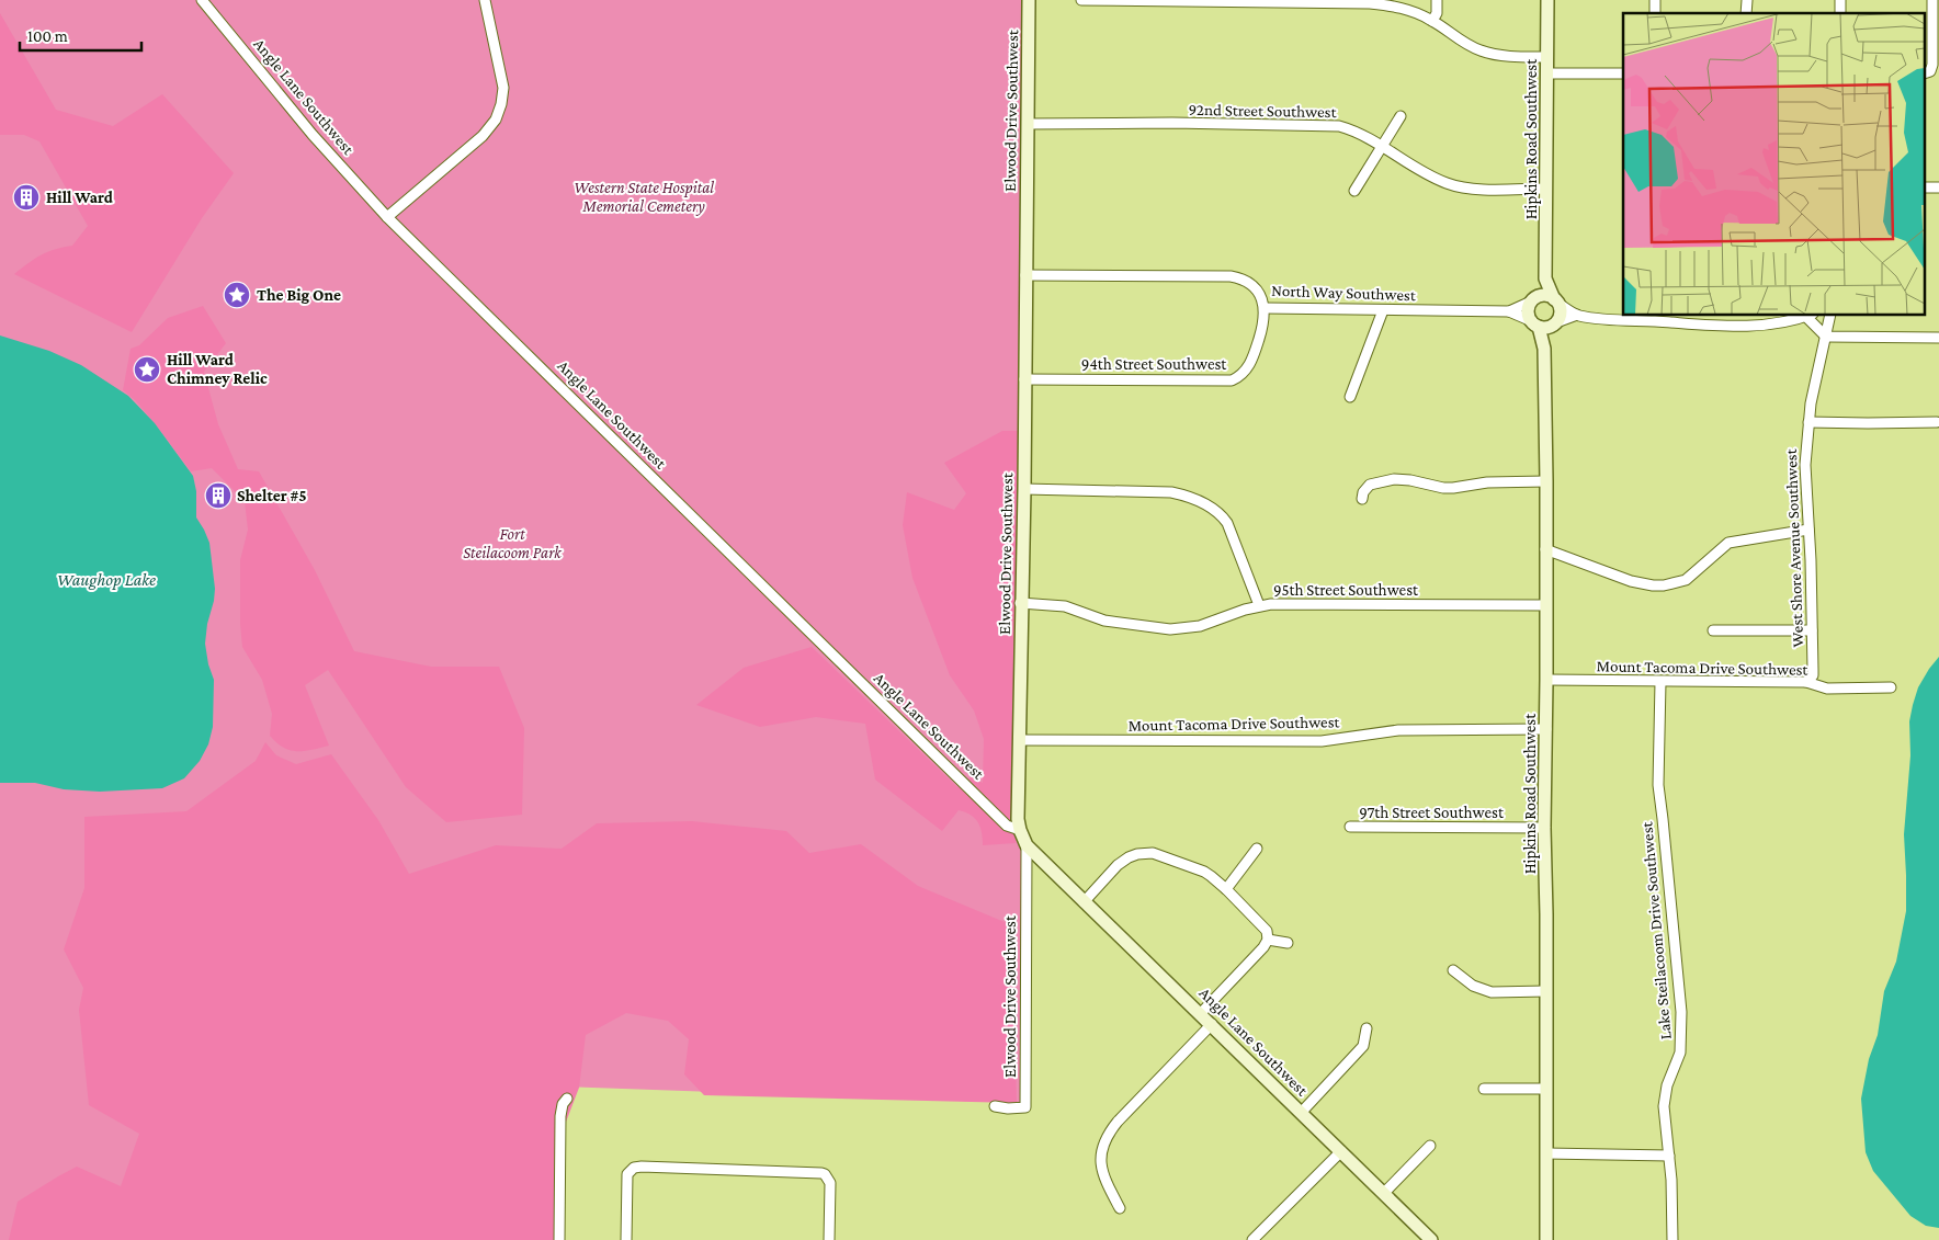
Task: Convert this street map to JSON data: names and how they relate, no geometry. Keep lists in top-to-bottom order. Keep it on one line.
{"streets":{"street":["Angle Lane Southwest","Elwood Drive Southwest","92nd Street Southwest","Hipkins Road Southwest","North Way Southwest","94th Street Southwest","West Shore Avenue Southwest","95th Street Southwest","Mount Tacoma Drive Southwest","97th Street Southwest","Lake Steilacoom Drive Southwest"]},"crossings":[["Angle Lane Southwest","Elwood Drive Southwest"],["Elwood Drive Southwest","92nd Street Southwest"],["Elwood Drive Southwest","North Way Southwest"],["Elwood Drive Southwest","94th Street Southwest"],["Elwood Drive Southwest","95th Street Southwest"],["Elwood Drive Southwest","Mount Tacoma Drive Southwest"],["92nd Street Southwest","Hipkins Road Southwest"],["Hipkins Road Southwest","North Way Southwest"],["Hipkins Road Southwest","95th Street Southwest"],["Hipkins Road Southwest","Mount Tacoma Drive Southwest"],["Hipkins Road Southwest","97th Street Southwest"],["North Way Southwest","94th Street Southwest"],["West Shore Avenue Southwest","Mount Tacoma Drive Southwest"],["Mount Tacoma Drive Southwest","Lake Steilacoom Drive Southwest"]],"water":["Waughop Lake"],"parks":["Western State Hospital Memorial Cemetery","Fort Steilacoom Park"],"places":{"building":["Hill Ward","Shelter #5"],"place":["The Big One","Hill Ward Chimney Relic"]},"scale_bar":"100 m"}
